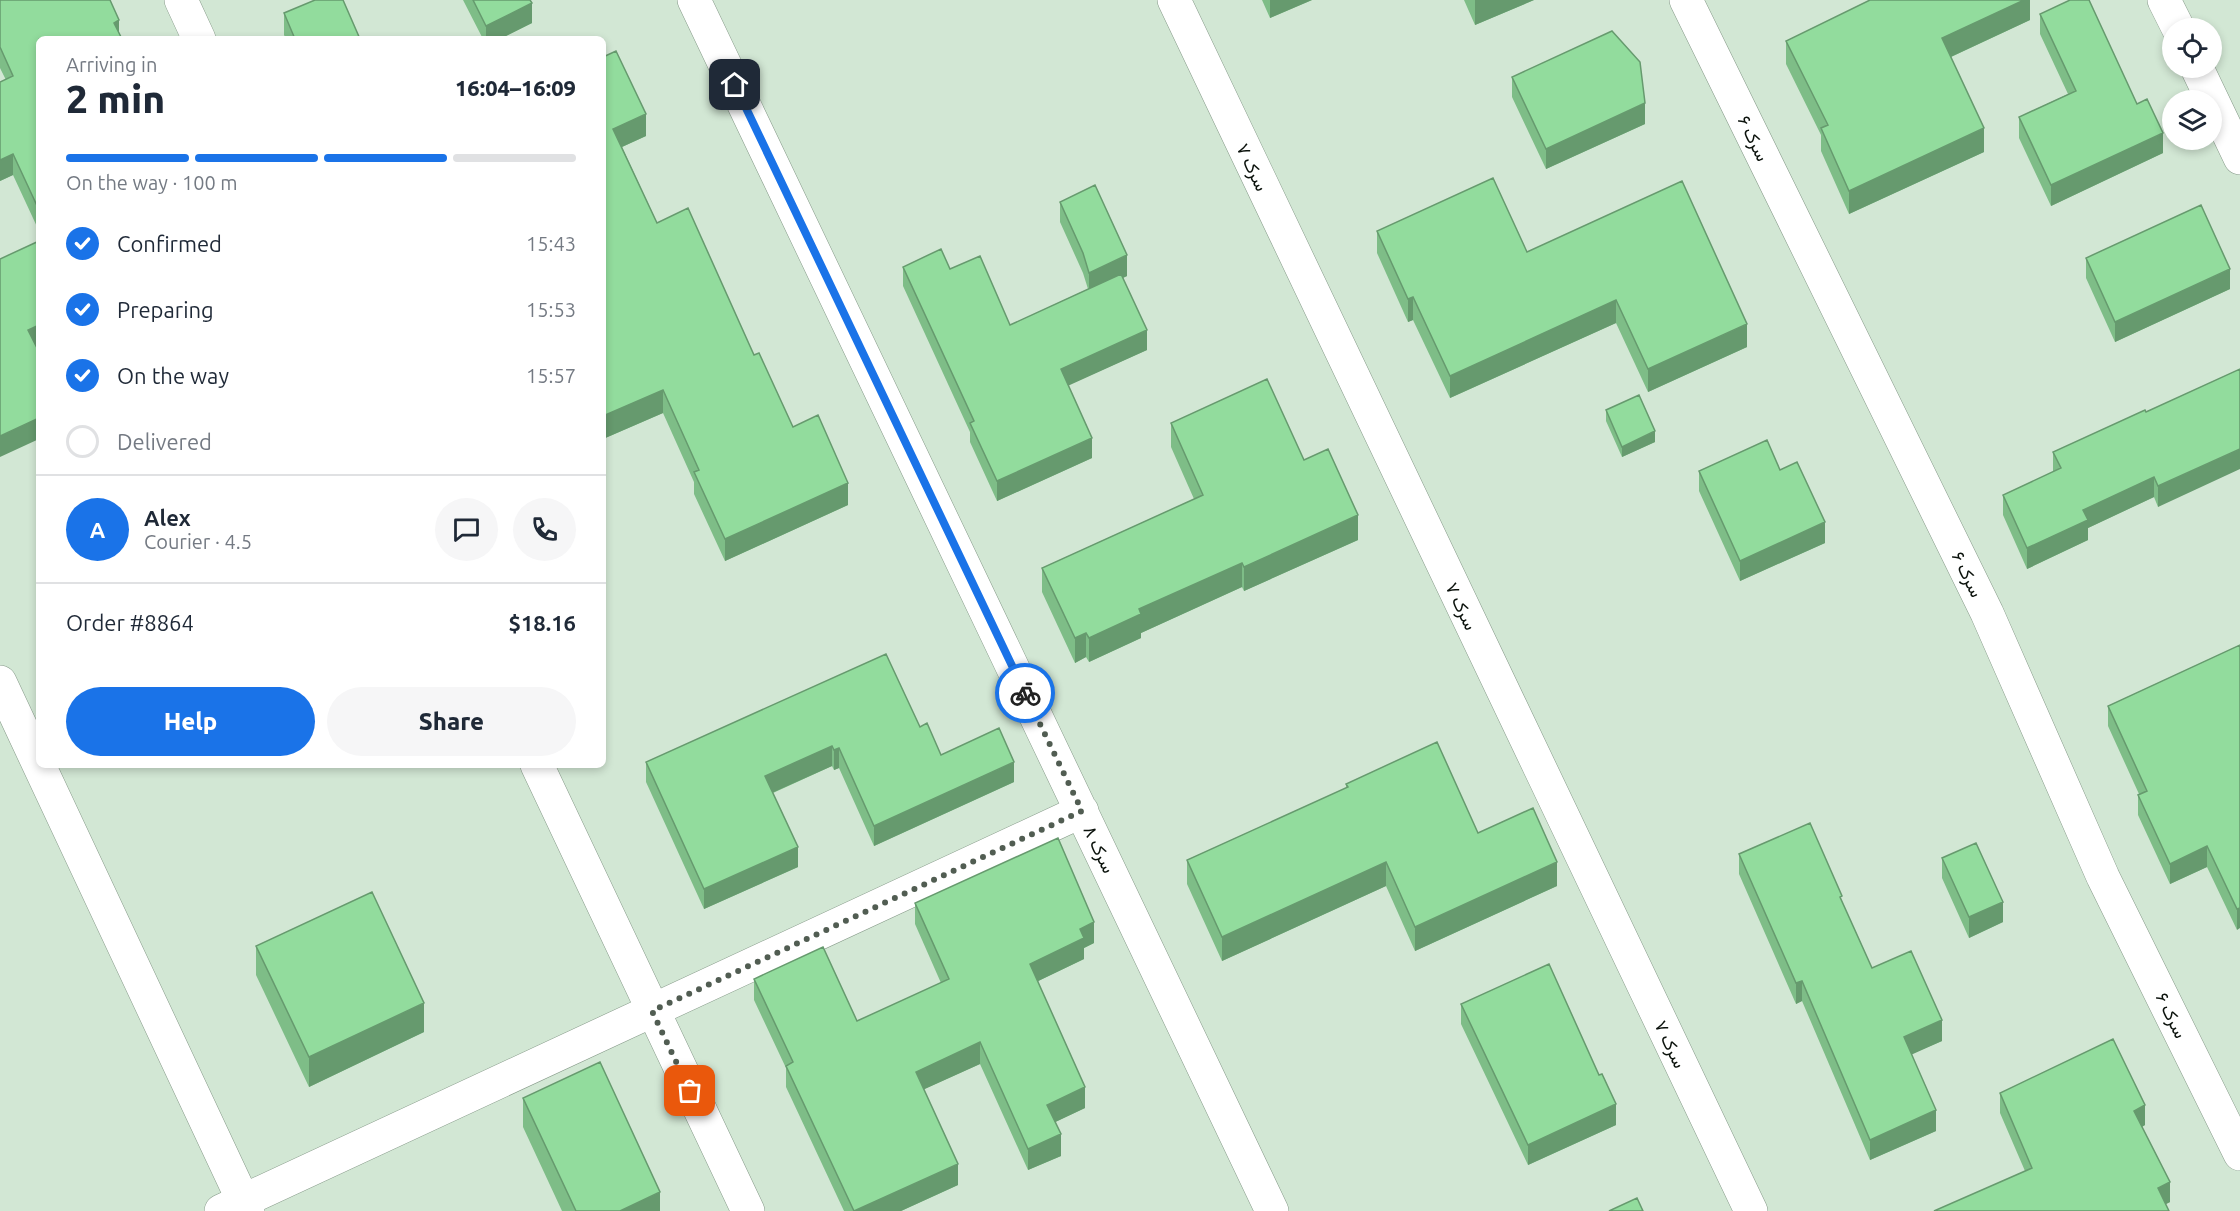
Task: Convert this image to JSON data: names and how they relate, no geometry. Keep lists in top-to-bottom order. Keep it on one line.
{"streets":{"street":["سرک ۶","سرک ۷","سرک ۸"]},"page":{"heading":["2 min","Arriving in","16:04–16:09"],"panel":["Alex","Courier · 4.5","Order #8864","$18.16"],"bar":"On the way · 100 m","list":[["Confirmed","15:43"],["Preparing","15:53"],["On the way","15:57"],"Delivered"],"round":"A","buttons":["Help","Share"]}}
